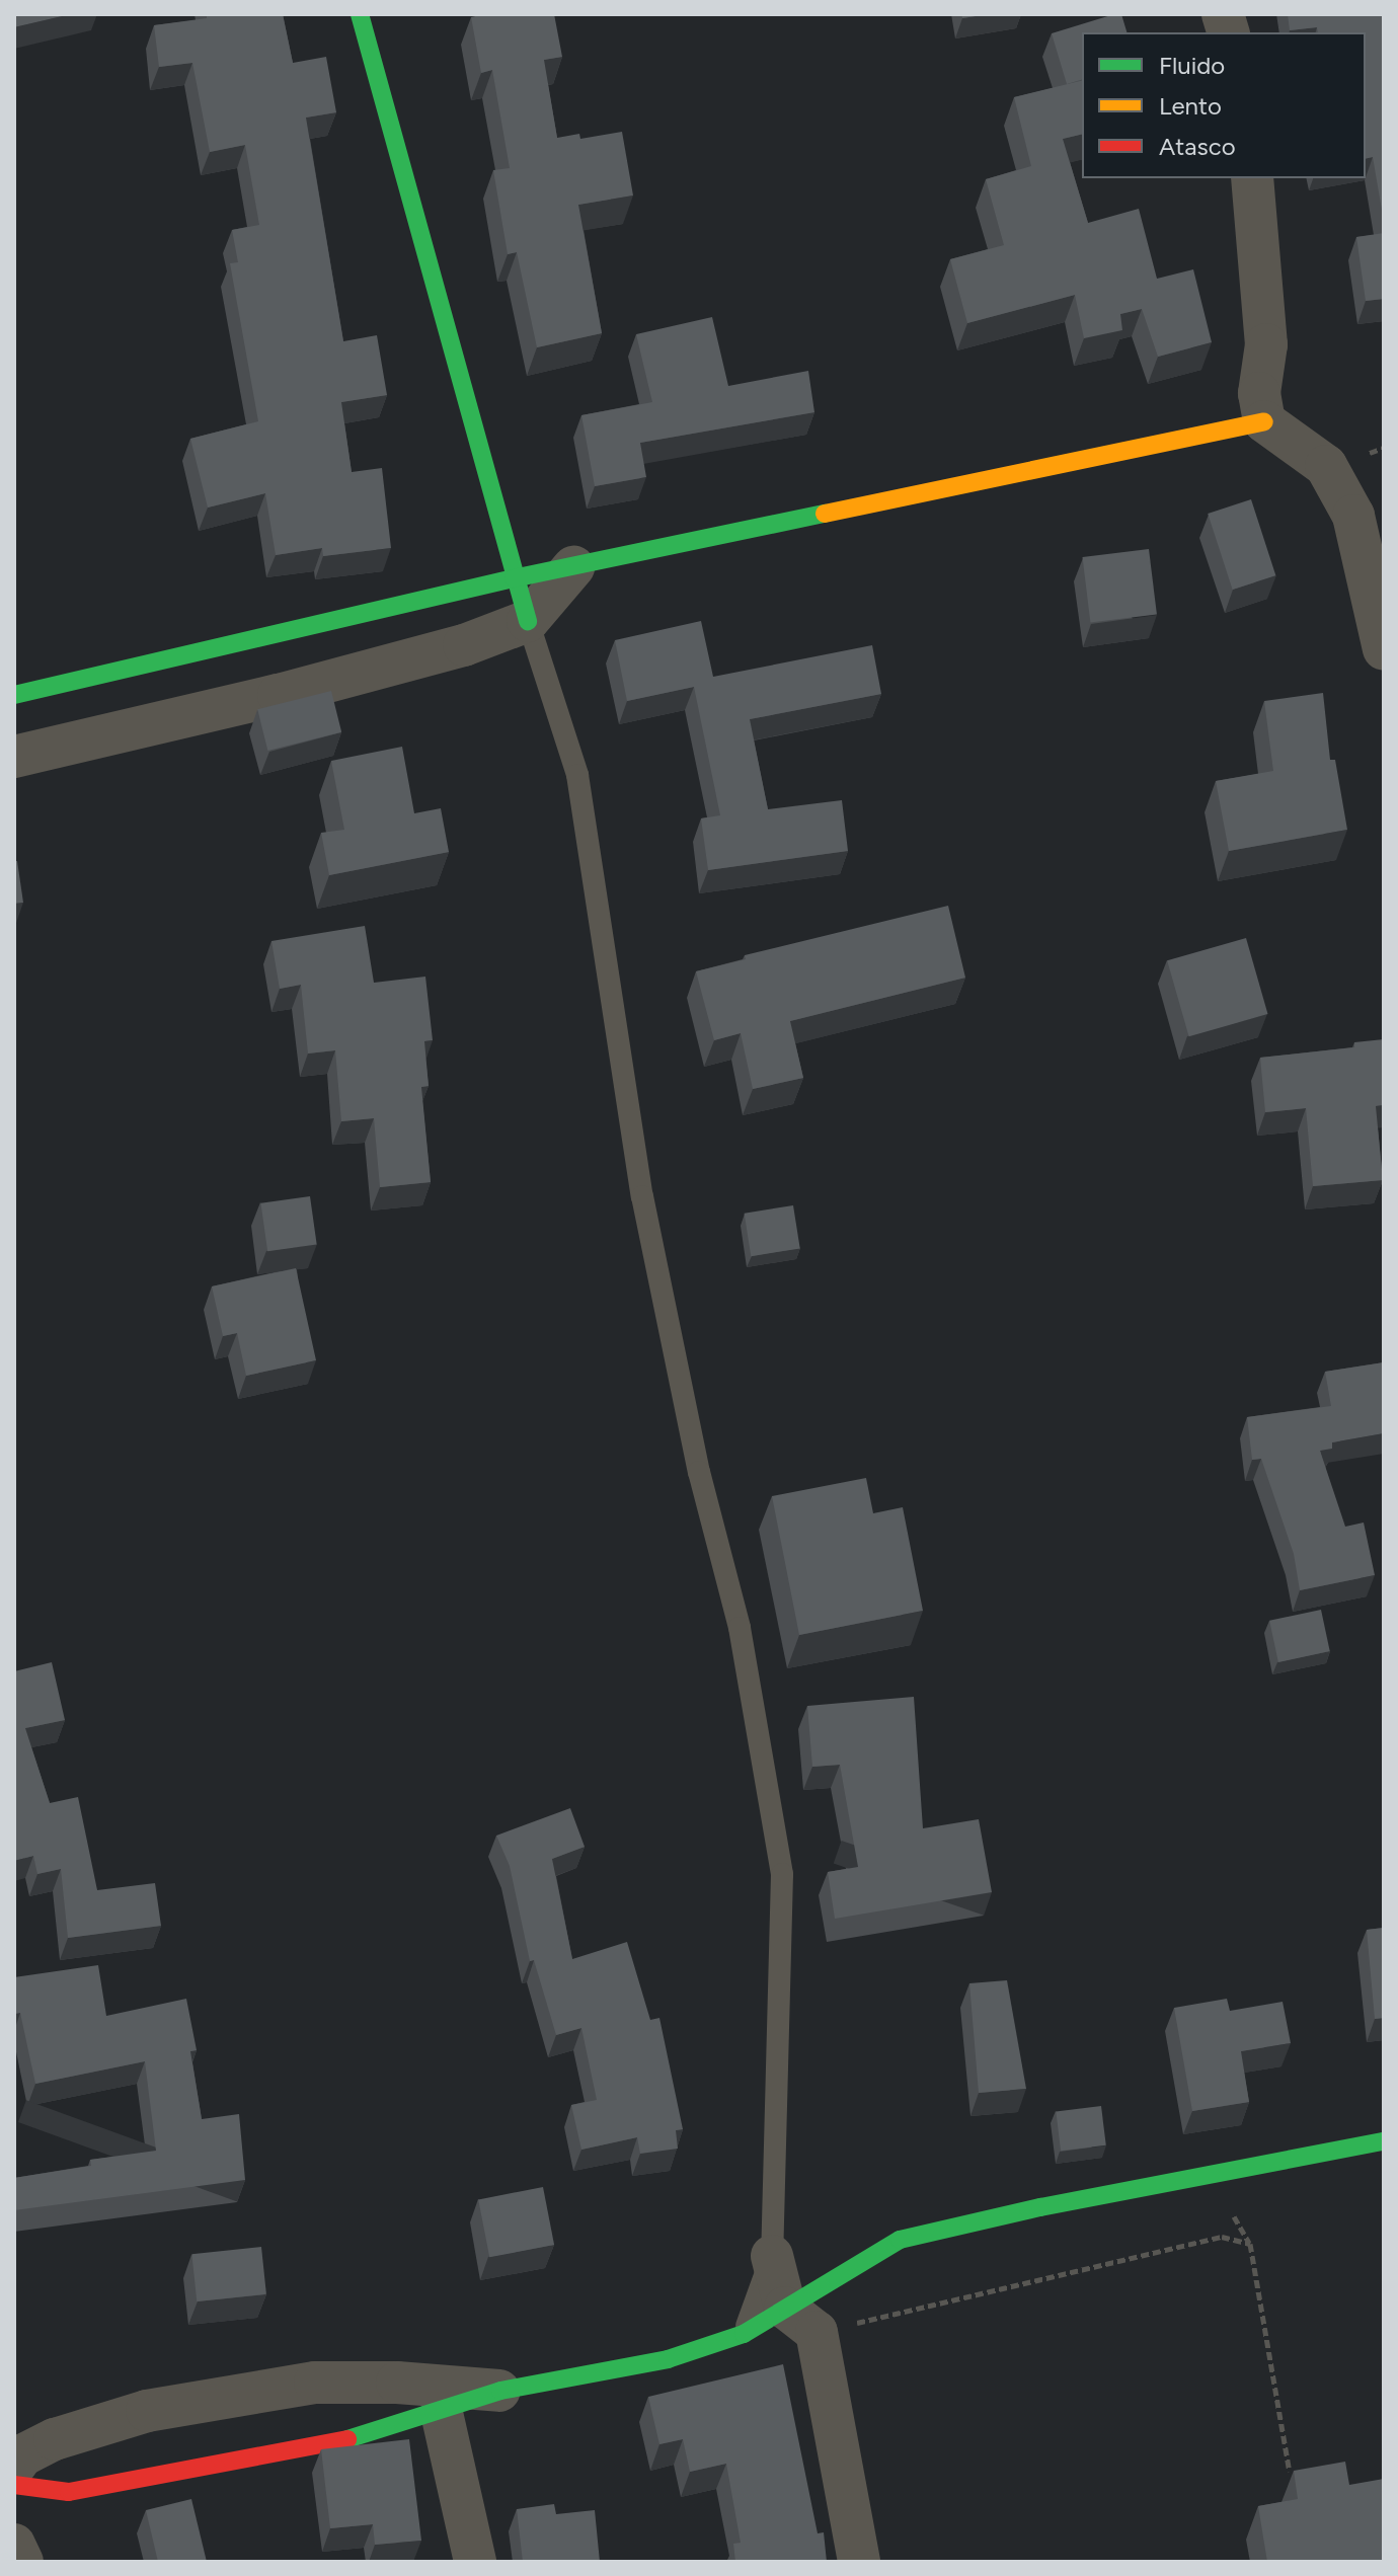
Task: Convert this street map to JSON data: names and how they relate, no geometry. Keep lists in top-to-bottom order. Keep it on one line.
{"legend":["Fluido","Lento","Atasco"]}
